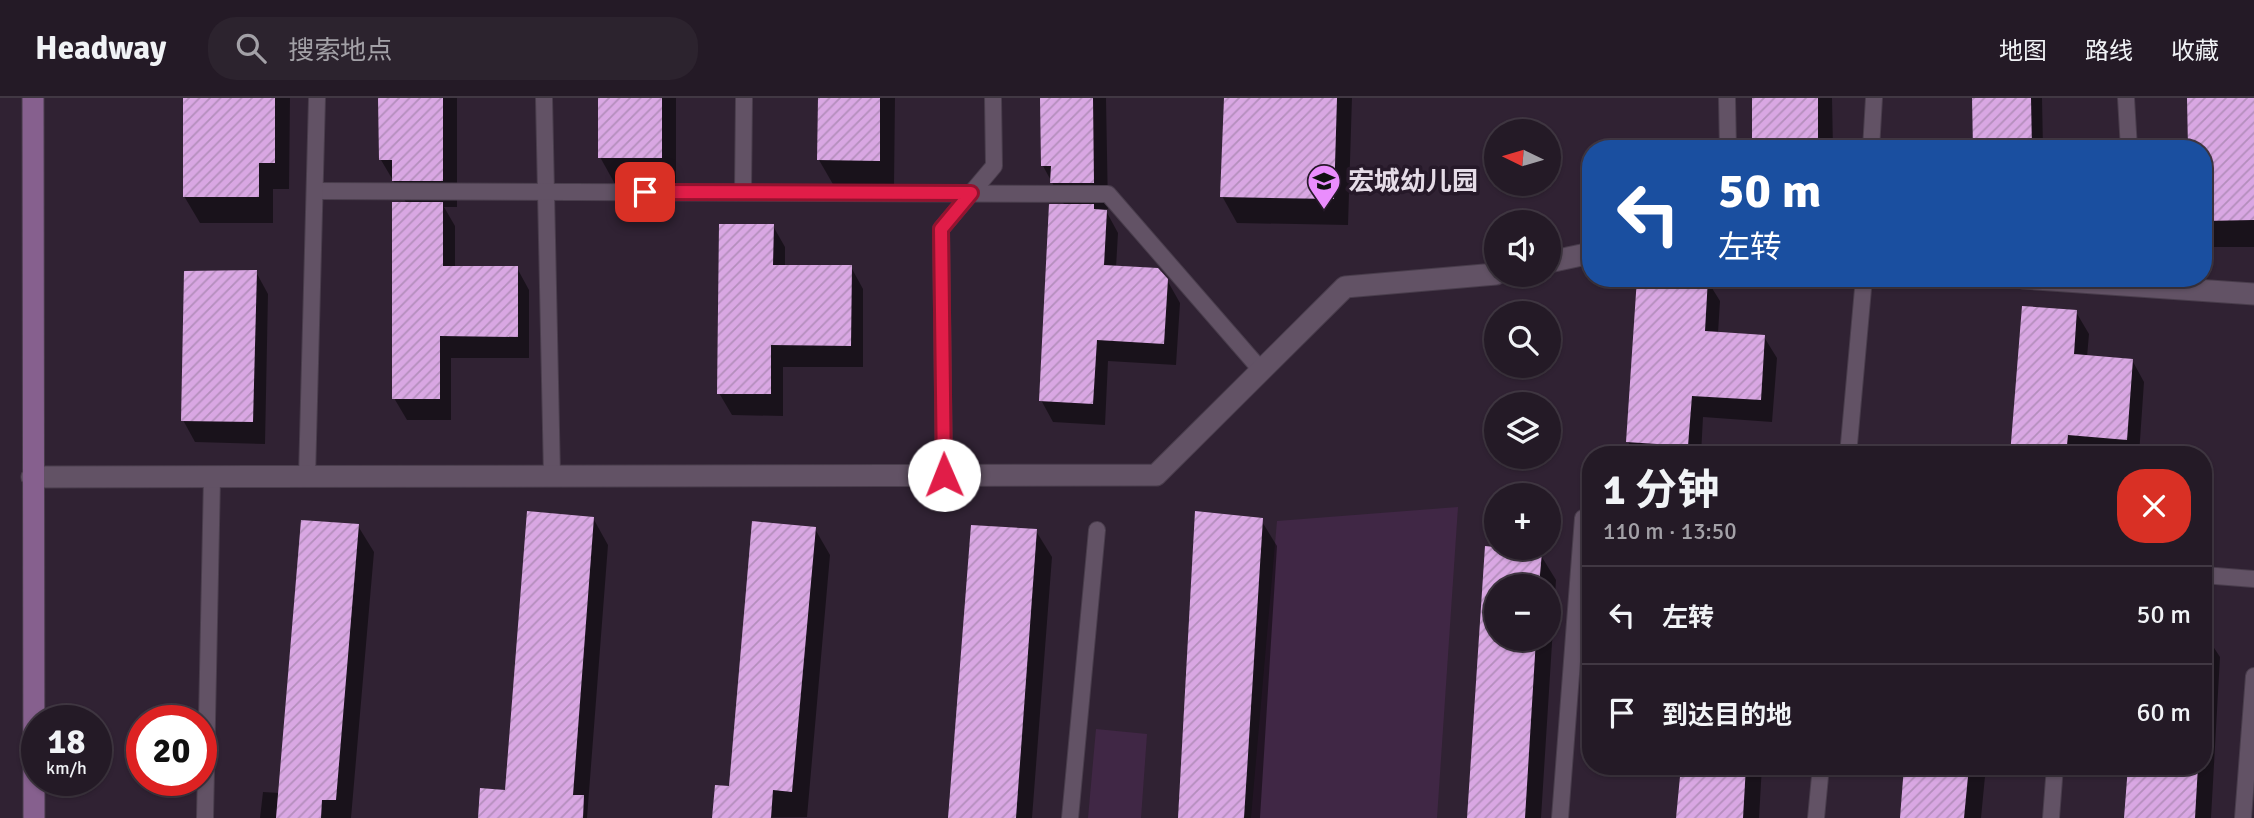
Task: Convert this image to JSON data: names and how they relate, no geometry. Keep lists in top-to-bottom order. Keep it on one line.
{"places":{"school or university":["宏城幼儿园"]},"north":"left","page":{"header":"Headway","search":"搜索地点","nav":["地图","路线","收藏"],"map_buttons":["+","−"],"turn":["50 m","左转"],"heading":["1 分钟","110 m · 13:50"],"list":[{"name":"左转","value":"50 m"},{"name":"到达目的地","value":"60 m"}],"speed":"18 km/h","limit":"20"}}
